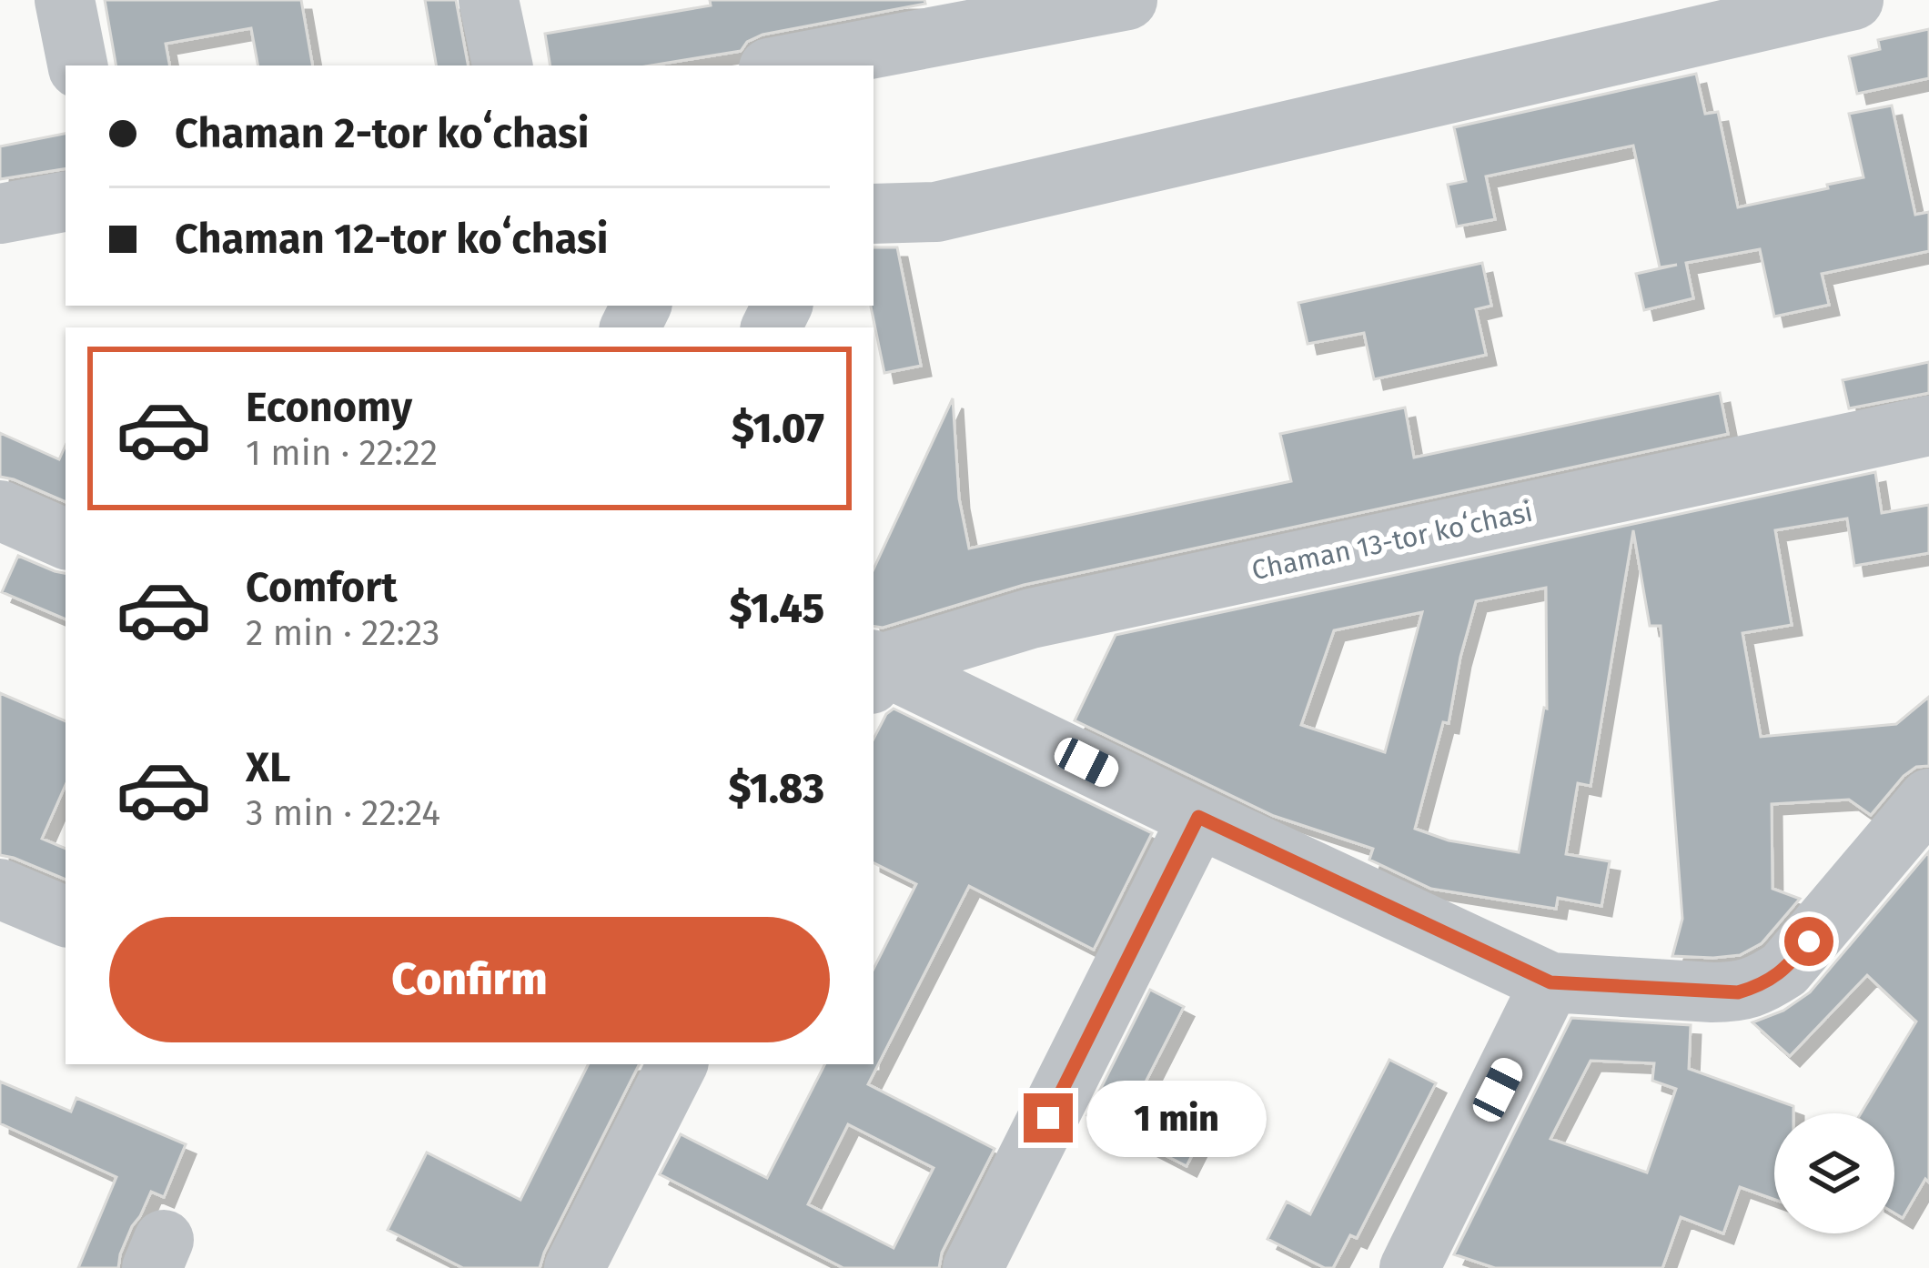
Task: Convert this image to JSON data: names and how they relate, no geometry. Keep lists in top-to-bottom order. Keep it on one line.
{"streets":{"street":["Chaman 13-tor koʻchasi"]},"page":{"banner":["Chaman 2-tor koʻchasi","Chaman 12-tor koʻchasi"],"list":[{"name":"Economy","note":"1 min · 22:22","value":"$1.07"},{"name":"Comfort","note":"2 min · 22:23","value":"$1.45"},{"name":"XL","note":"3 min · 22:24","value":"$1.83"}],"buttons":"Confirm","bubble":"1 min"}}
